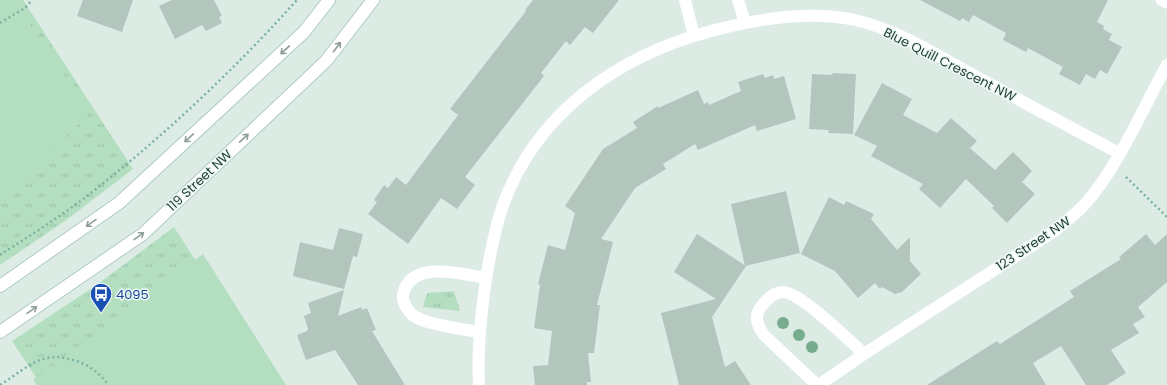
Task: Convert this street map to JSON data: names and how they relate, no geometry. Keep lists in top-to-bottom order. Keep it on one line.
{"streets":{"street":["Blue Quill Crescent NW","119 Street NW","123 Street NW"]},"crossings":[["Blue Quill Crescent NW","123 Street NW"]],"places":{"bus stop":["4095"]}}
